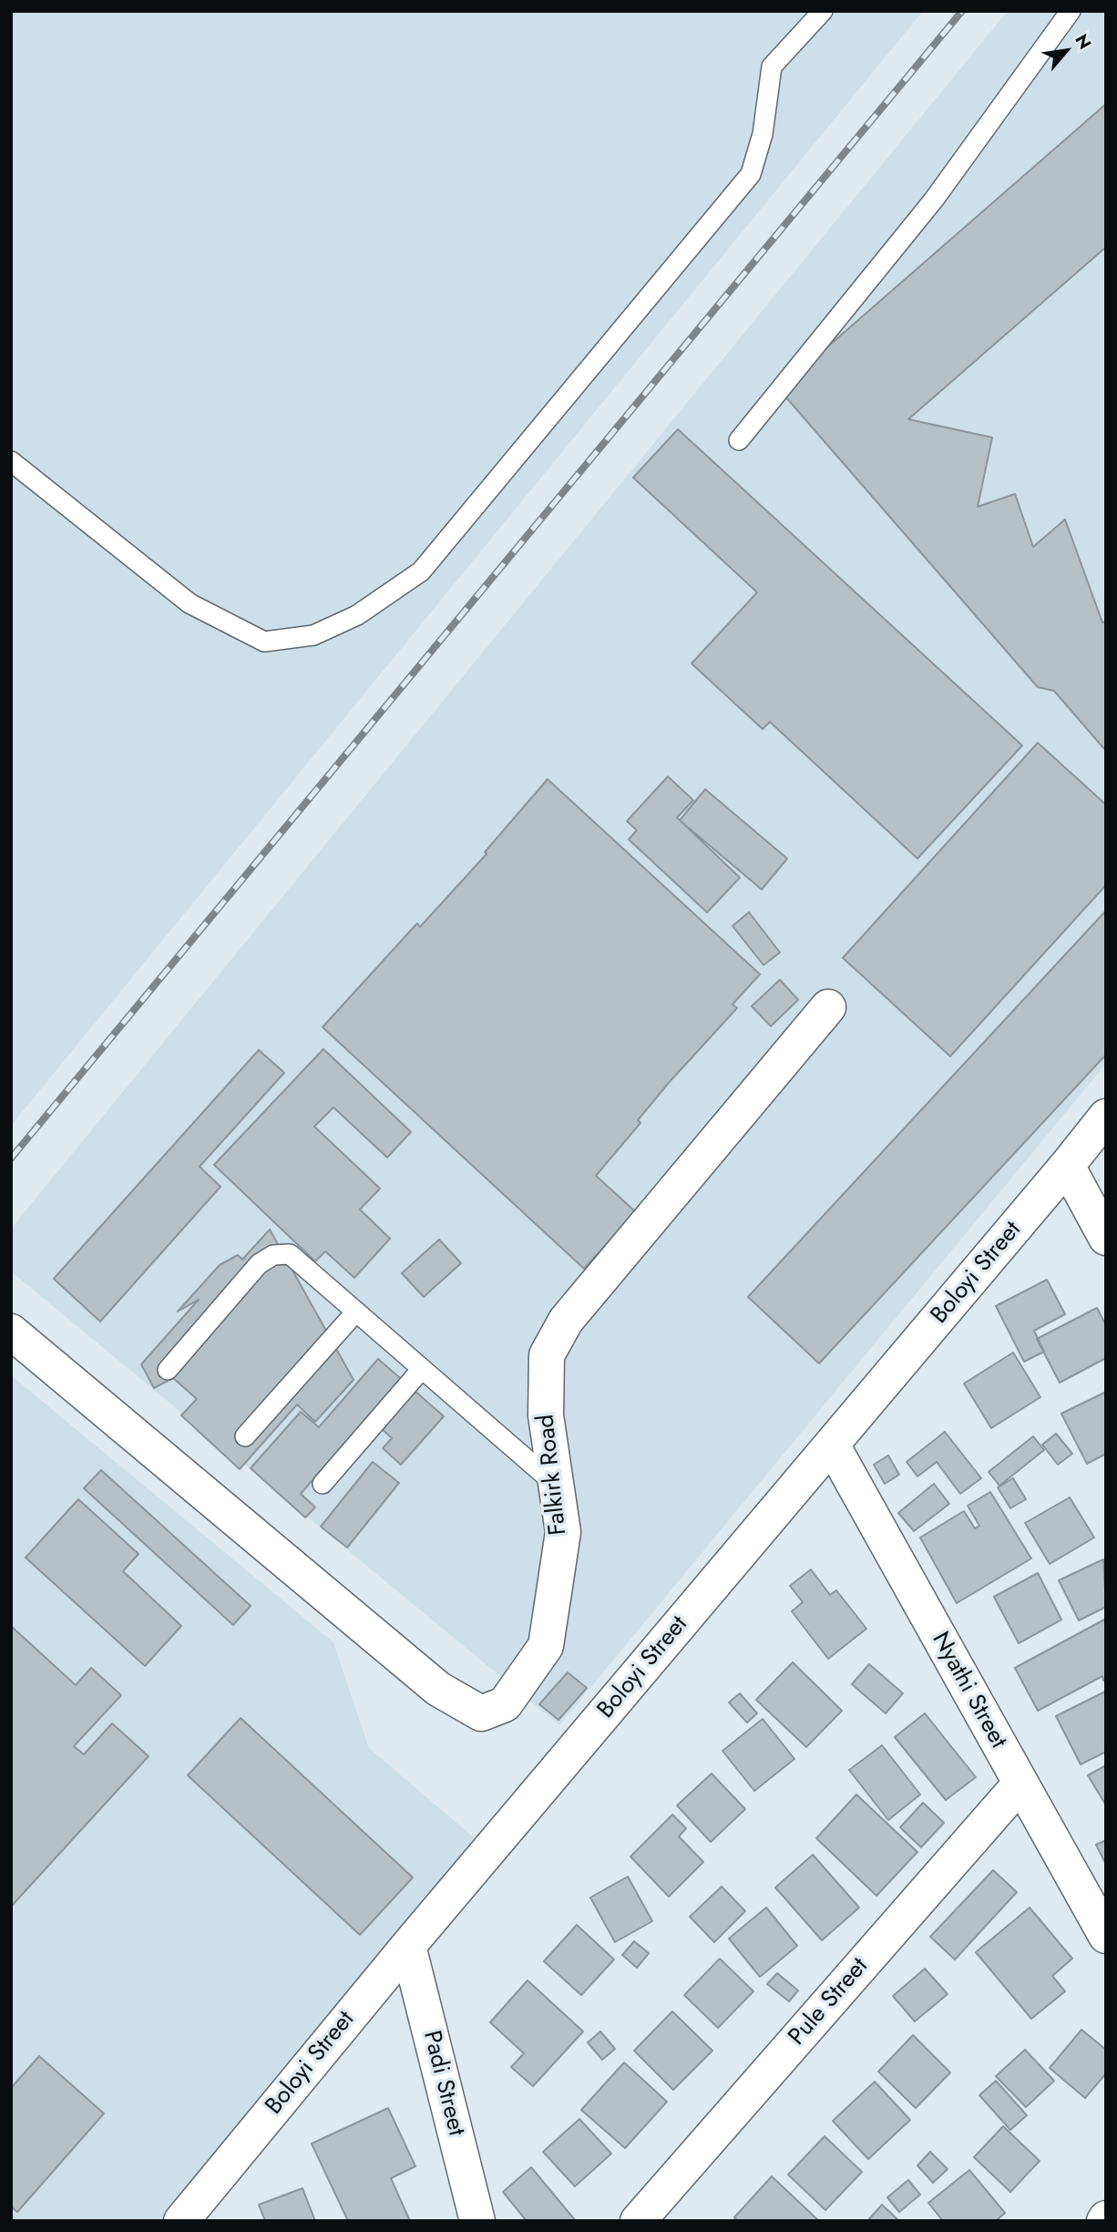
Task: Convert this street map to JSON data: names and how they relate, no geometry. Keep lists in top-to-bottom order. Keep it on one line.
{"streets":{"street":["Boloyi Street","Falkirk Road","Nyathi Street","Pule Street","Padi Street"]},"crossings":[["Boloyi Street","Nyathi Street"],["Boloyi Street","Padi Street"],["Nyathi Street","Pule Street"]],"north":"top right"}
